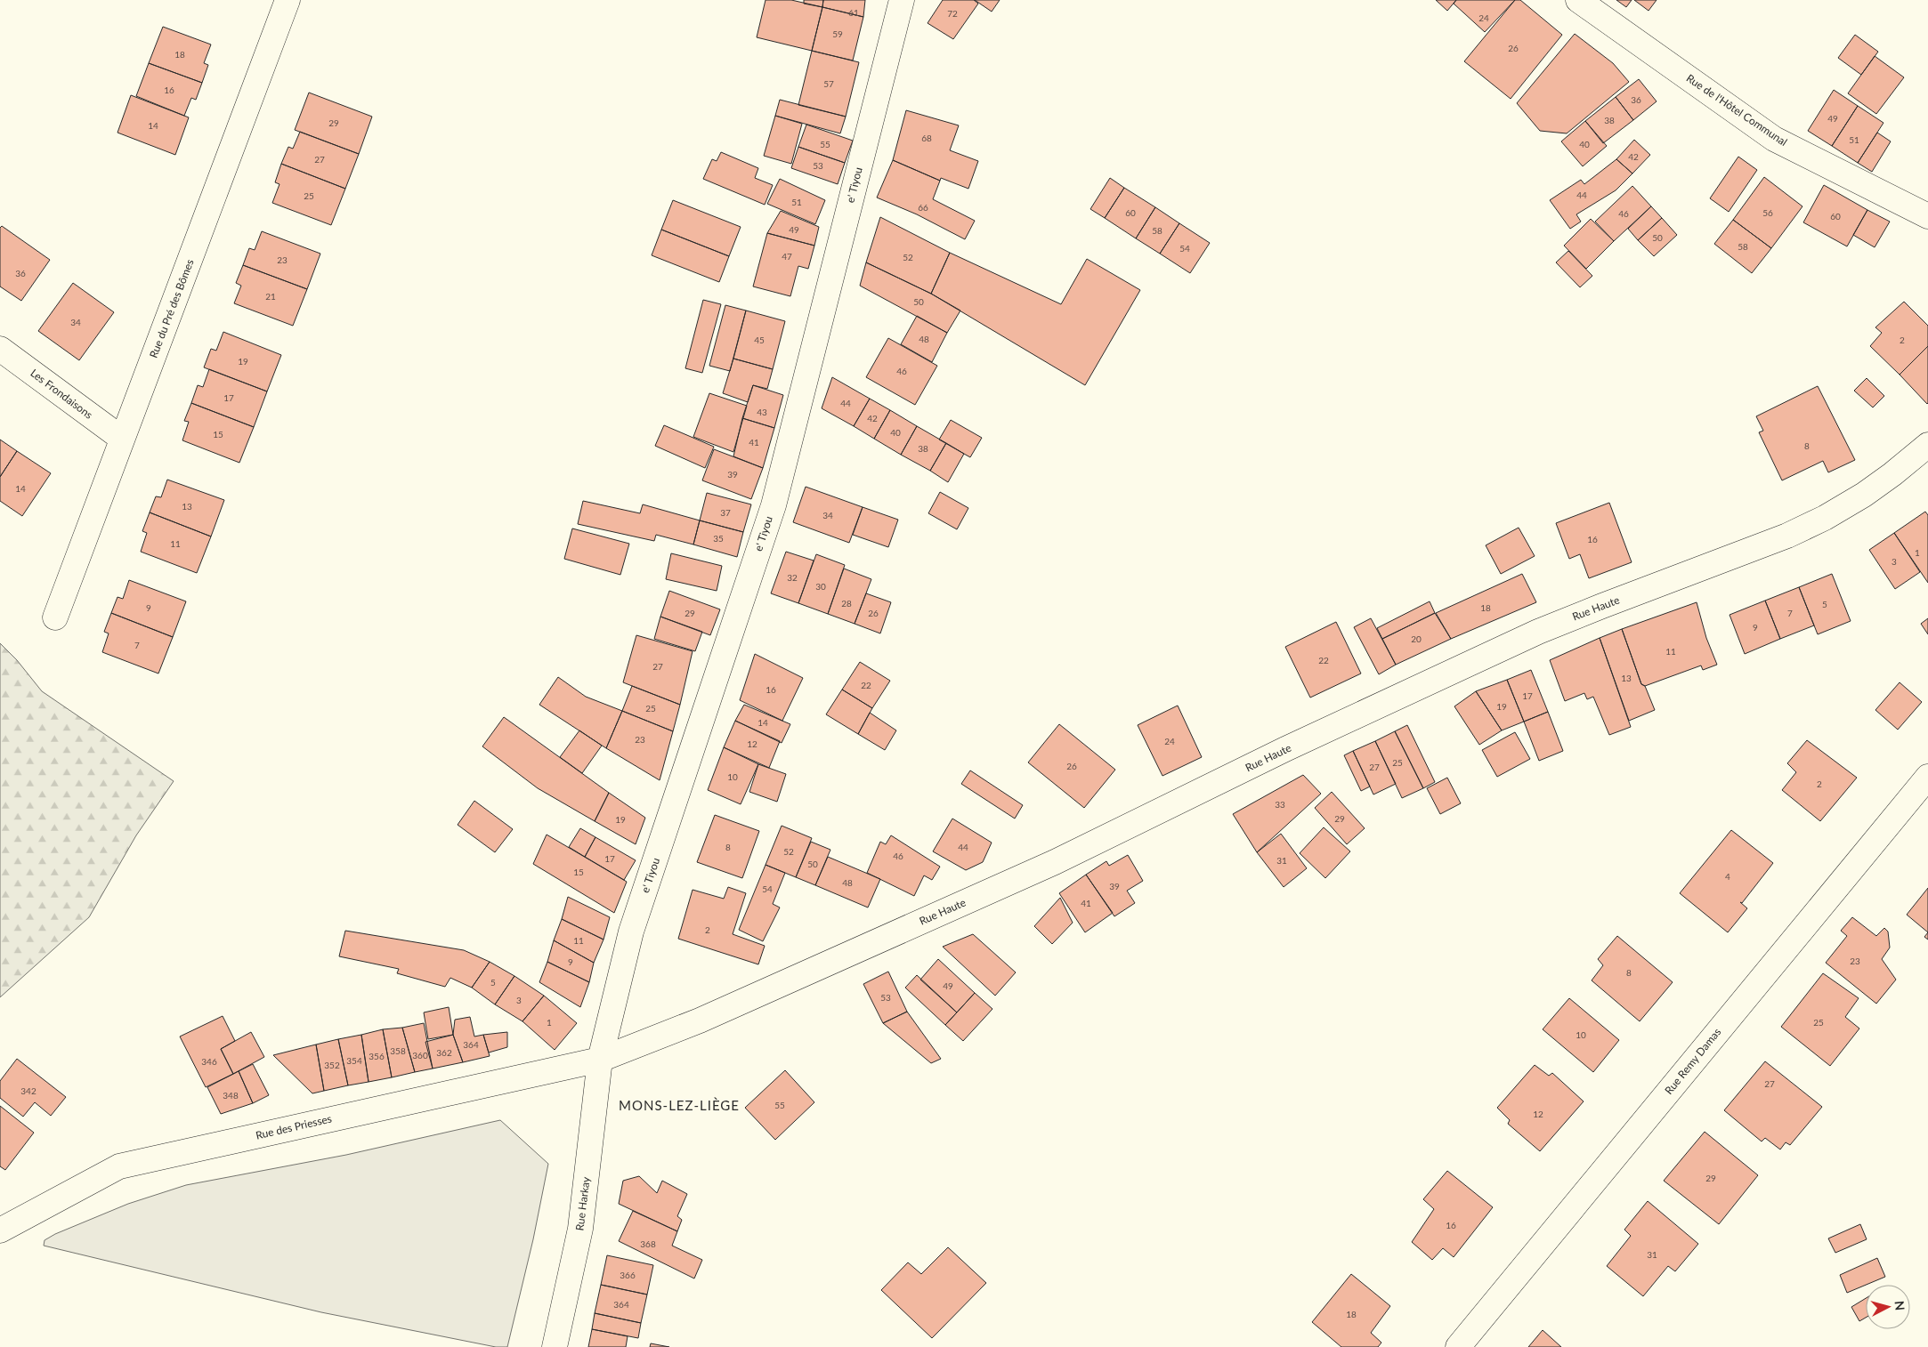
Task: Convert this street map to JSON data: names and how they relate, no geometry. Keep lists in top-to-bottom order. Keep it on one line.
{"streets":{"street":["Rue de l'Hôtel Communal","e' Tiyou","Rue du Pré des Bômes","Les Frondaisons","Rue Haute","Rue Remy Damas","Rue des Priesses","Rue Harkay"]},"crossings":[["e' Tiyou","Rue Haute"],["e' Tiyou","Rue des Priesses"],["e' Tiyou","Rue Harkay"],["Rue du Pré des Bômes","Les Frondaisons"],["Rue Haute","Rue des Priesses"],["Rue Haute","Rue Harkay"],["Rue des Priesses","Rue Harkay"]],"districts":["MONS-LEZ-LIÈGE"],"house_numbers":["61","72","24","59","26","18","57","16","36","49","38","29","14","68","51","55","40","42","27","53","44","25","51","66","60","56","46","60","49","58","50","58","54","47","52","23","36","21","50","34","48","45","2","19","46","17","44","43","42","40","15","41","8","38","39","14","13","37","34","35","16","11","1","3","32","30","28","5","9","18","29","26","7","9","20","7","11","22","27","13","22","16","17","19","25","14","23","24","12","25","26","27","10","2","33","29","19","8","44","52","46","17","31","50","15","4","48","39","54","41","2","11","23","9","8","5","49","53","3","1","25","10","364","358","362","360","356","354","346","352","27","342","348","55","12","29","16","368","31","366","364","18"],"north":"right"}
